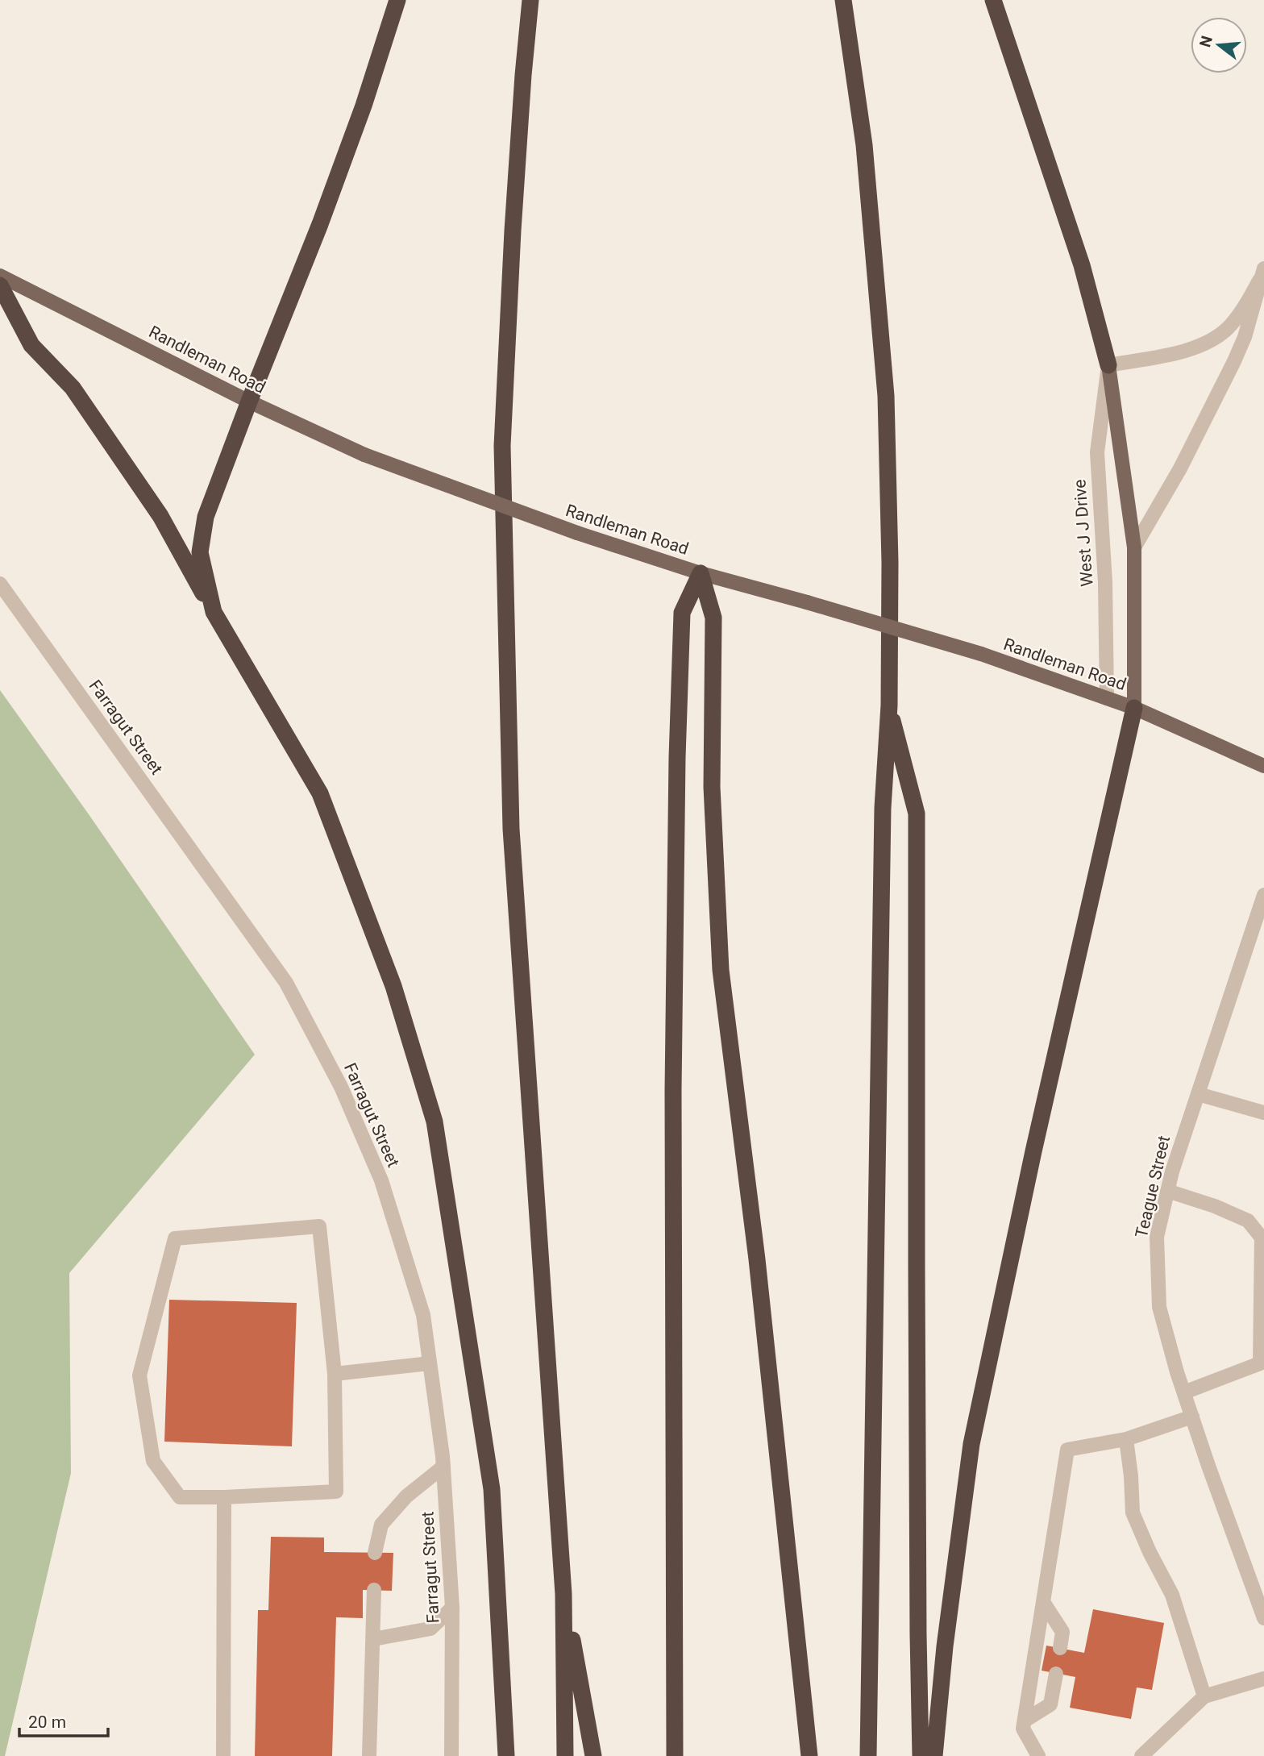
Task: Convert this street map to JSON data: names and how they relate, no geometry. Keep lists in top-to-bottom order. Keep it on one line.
{"streets":{"main road":["Randleman Road"],"street":["West J J Drive","Farragut Street","Teague Street"]},"crossings":[["Randleman Road","West J J Drive"]],"scale_bar":"20 m","north":"left"}
